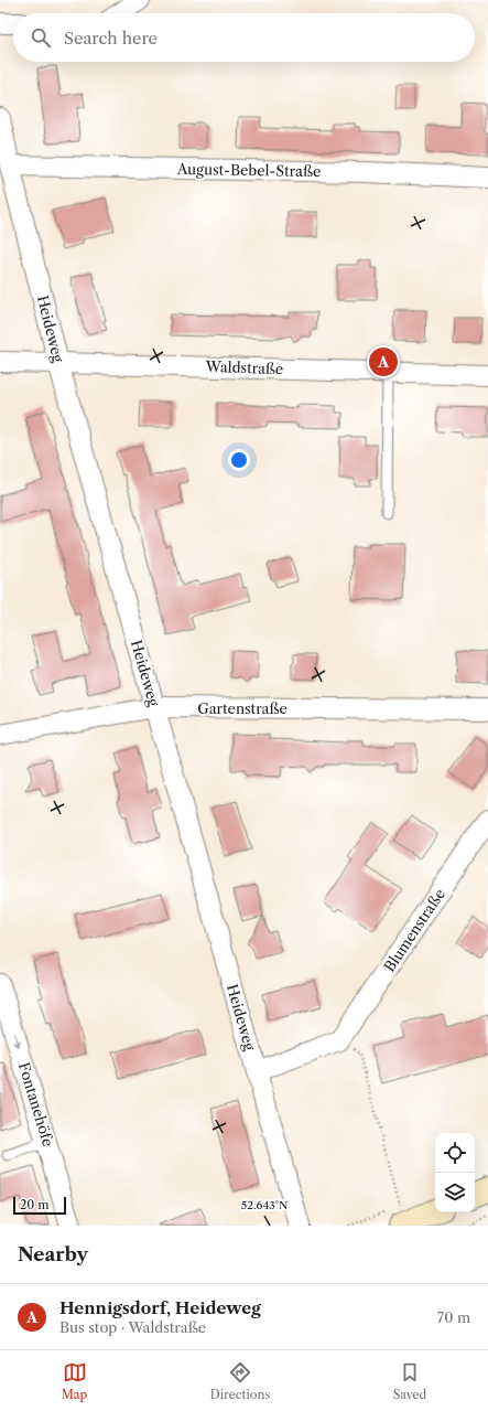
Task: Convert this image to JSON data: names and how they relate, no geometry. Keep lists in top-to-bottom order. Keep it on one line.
{"streets":{"street":["August-Bebel-Straße","Heideweg","Waldstraße","Gartenstraße","Blumenstraße","Fontanehöfe"]},"crossings":[["August-Bebel-Straße","Heideweg"],["Heideweg","Waldstraße"],["Heideweg","Gartenstraße"]],"one_way":["Fontanehöfe"],"scale_bar":"20 m","page":{"search":"Search here","pins":"A","scale":"20 m","heading":"Nearby","list":[{"mark":"A","name":"Hennigsdorf, Heideweg","note":"Bus stop · Waldstraße","value":"70 m"}],"nav":["Map","Directions","Saved"]},"coordinates":["52.643°N"]}
